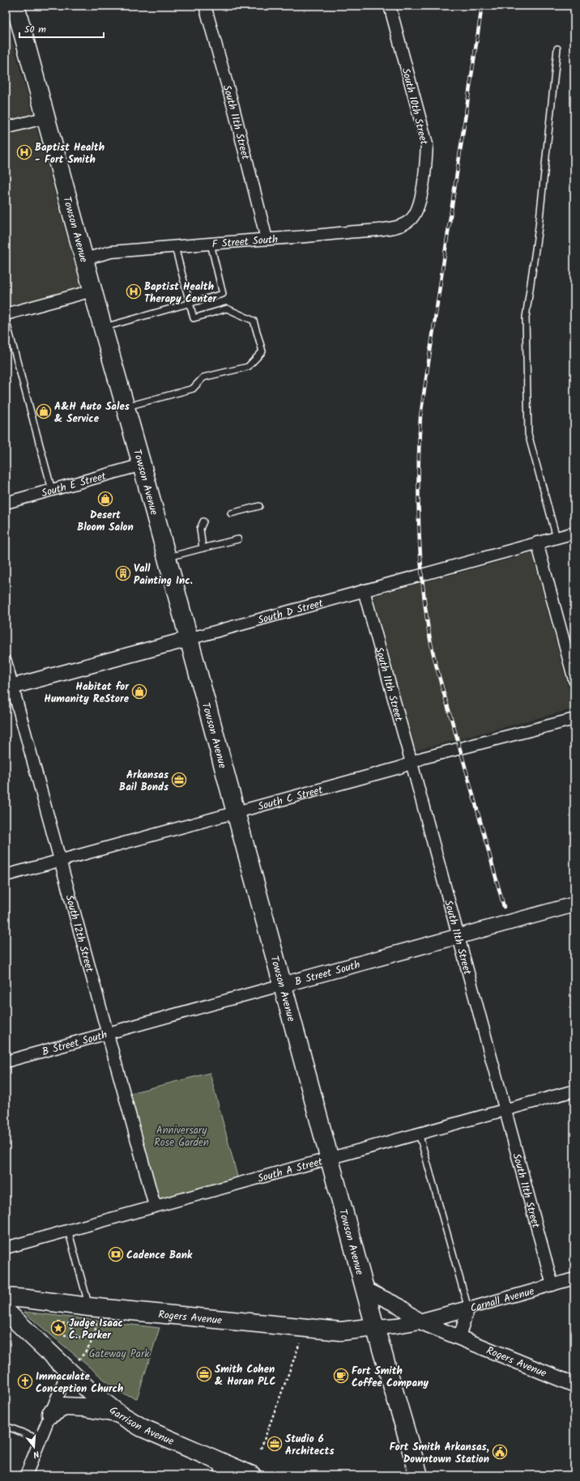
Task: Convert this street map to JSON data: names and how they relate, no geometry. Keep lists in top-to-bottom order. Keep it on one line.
{"streets":{"main road":["Towson Avenue","Rogers Avenue","Garrison Avenue"],"street":["South 10th Street","South 11th Street","F Street South","South E Street","South D Street","South C Street","South 12th Street","B Street South","South A Street","Carnall Avenue"]},"crossings":[["South 10th Street","F Street South"],["South 11th Street","F Street South"],["South 11th Street","South D Street"],["South 11th Street","South C Street"],["South 11th Street","B Street South"],["South 11th Street","South A Street"],["South 11th Street","Carnall Avenue"],["Towson Avenue","F Street South"],["Towson Avenue","South E Street"],["Towson Avenue","South D Street"],["Towson Avenue","South C Street"],["Towson Avenue","B Street South"],["Towson Avenue","South A Street"],["Towson Avenue","Rogers Avenue"],["South D Street","South 12th Street"],["South C Street","South 12th Street"],["South 12th Street","B Street South"],["South 12th Street","South A Street"],["Carnall Avenue","Rogers Avenue"]],"parks":["Anniversary Rose Garden","Gateway Park"],"places":{"hospital":["Baptist Health - Fort Smith","Baptist Health Therapy Center"],"shop":["A&H Auto Sales & Service","Desert Bloom Salon","Habitat for Humanity ReStore"],"building":["Vall Painting Inc."],"office":["Arkansas Bail Bonds","Smith Cohen & Horan PLC","Studio 6 Architects"],"bank":["Cadence Bank"],"place":["Judge Isaac C. Parker"],"cafe":["Fort Smith Coffee Company"],"church":["Immaculate Conception Church"],"public building":["Fort Smith Arkansas, Downtown Station"]},"scale_bar":"50 m","north":"bottom"}
